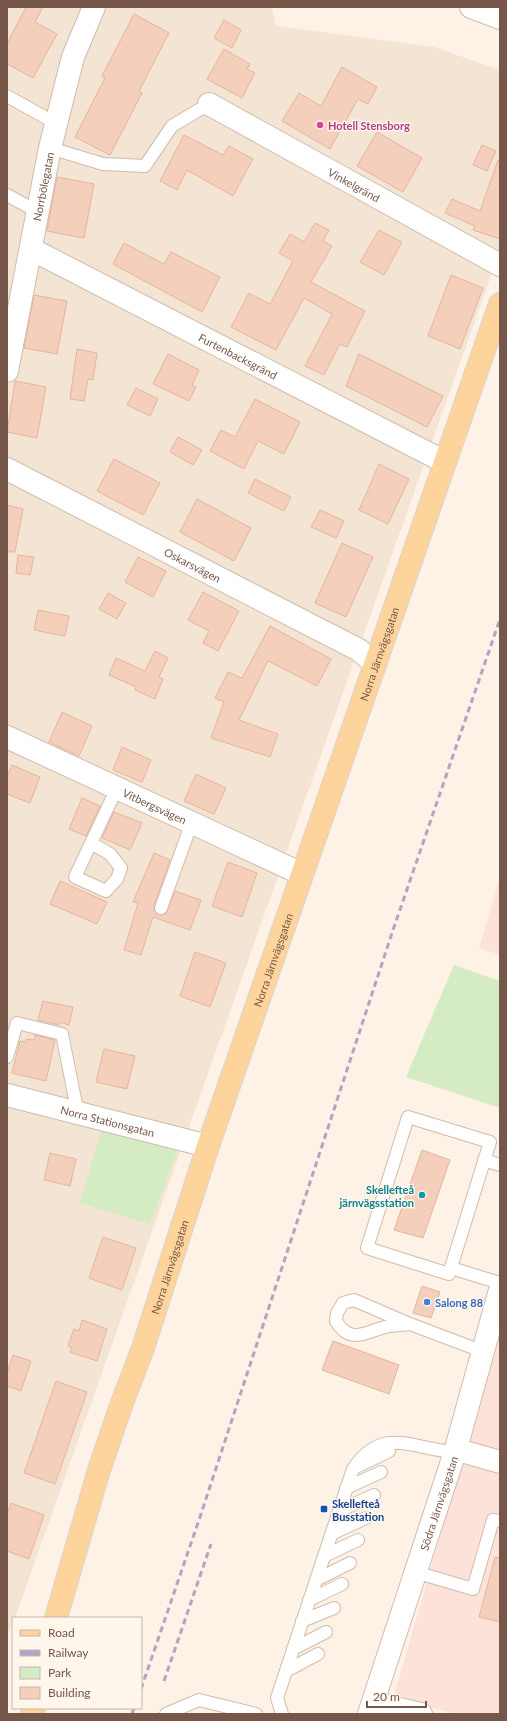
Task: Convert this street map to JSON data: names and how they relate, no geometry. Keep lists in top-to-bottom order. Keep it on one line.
{"streets":{"main road":["Norra Järnvägsgatan"],"street":["Vinkelgränd","Norrbölegatan","Furtenbacksgränd","Oskarsvägen","Vitbergsvägen","Norra Stationsgatan","Södra Järnvägsgatan"]},"crossings":[["Norrbölegatan","Furtenbacksgränd"],["Furtenbacksgränd","Norra Järnvägsgatan"],["Oskarsvägen","Norra Järnvägsgatan"],["Norra Järnvägsgatan","Vitbergsvägen"],["Norra Järnvägsgatan","Norra Stationsgatan"]],"places":{"other":["Hotell Stensborg","Skellefteå järnvägsstation","Salong 88"],"transit":["Skellefteå Busstation"]},"legend":["Road","Railway","Park","Building"],"scale_bar":"20 m"}
